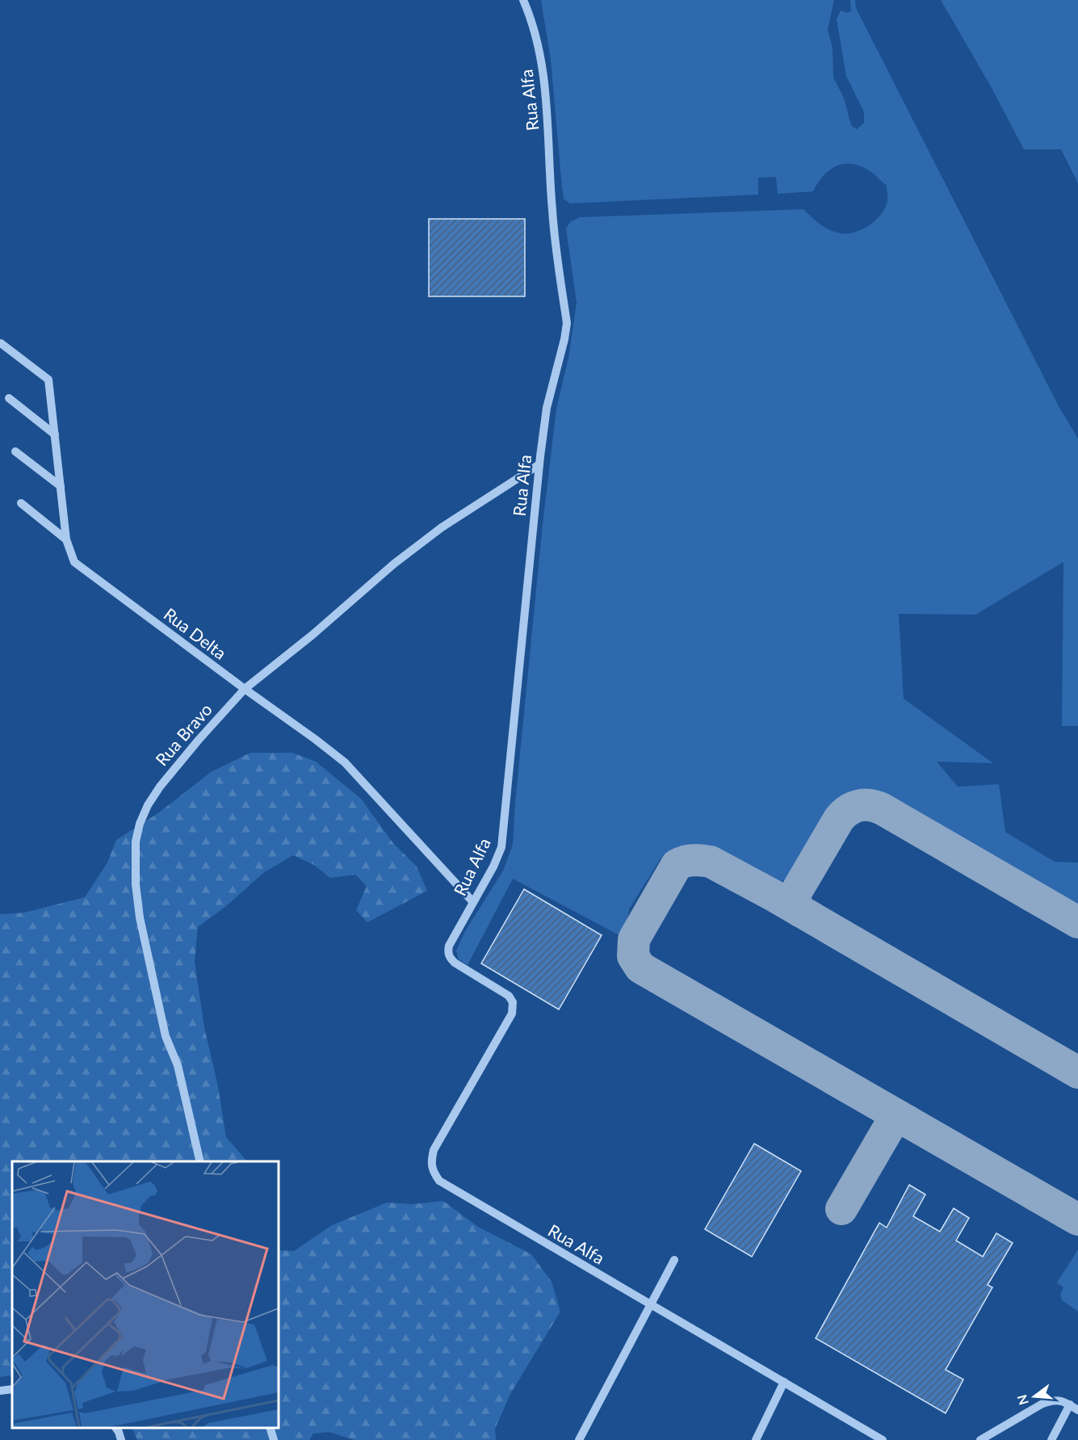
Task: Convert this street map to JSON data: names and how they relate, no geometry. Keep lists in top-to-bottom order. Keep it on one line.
{"streets":{"street":["Rua Alfa","Rua Delta","Rua Bravo"]},"crossings":[["Rua Alfa","Rua Delta"],["Rua Alfa","Rua Bravo"],["Rua Delta","Rua Bravo"]],"north":"left"}
